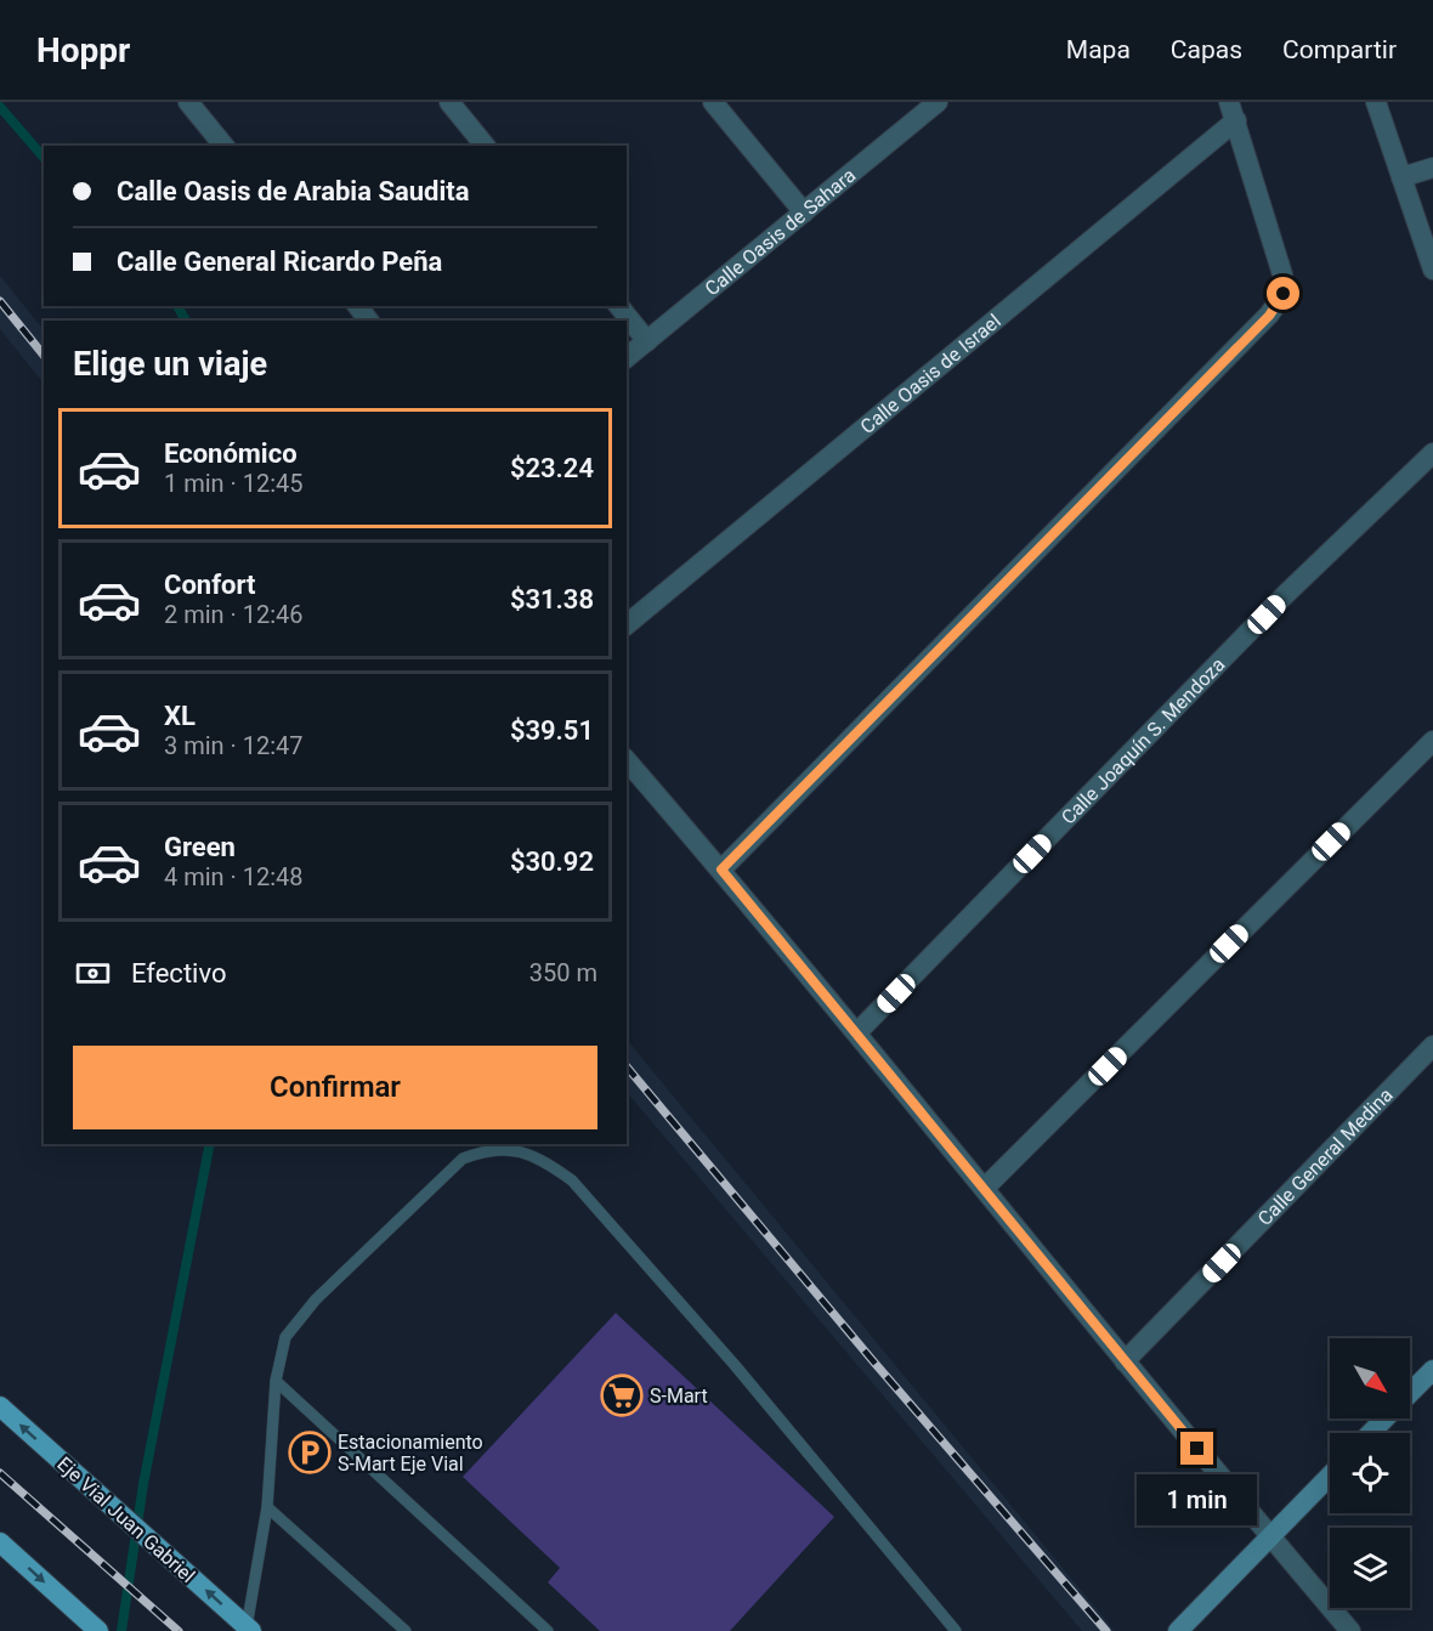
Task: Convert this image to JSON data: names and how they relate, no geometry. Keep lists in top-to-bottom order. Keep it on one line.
{"streets":{"main road":["Eje Vial Juan Gabriel"],"street":["Calle Oasis de Sahara","Calle Oasis de Israel","Calle Joaquín S. Mendoza","Calle General Medina"]},"places":{"supermarket":["S-Mart"],"parking":["Estacionamiento S-Mart Eje Vial"]},"north":"bottom right","page":{"header":"Hoppr","nav":["Mapa","Capas","Compartir"],"banner":["Calle Oasis de Arabia Saudita","Calle General Ricardo Peña"],"heading":"Elige un viaje","list":[{"name":"Económico","note":"1 min · 12:45","value":"$23.24"},{"name":"Confort","note":"2 min · 12:46","value":"$31.38"},{"name":"XL","note":"3 min · 12:47","value":"$39.51"},{"name":"Green","note":"4 min · 12:48","value":"$30.92"}],"pay":["Efectivo","350 m"],"buttons":"Confirmar","bubble":"1 min"}}
